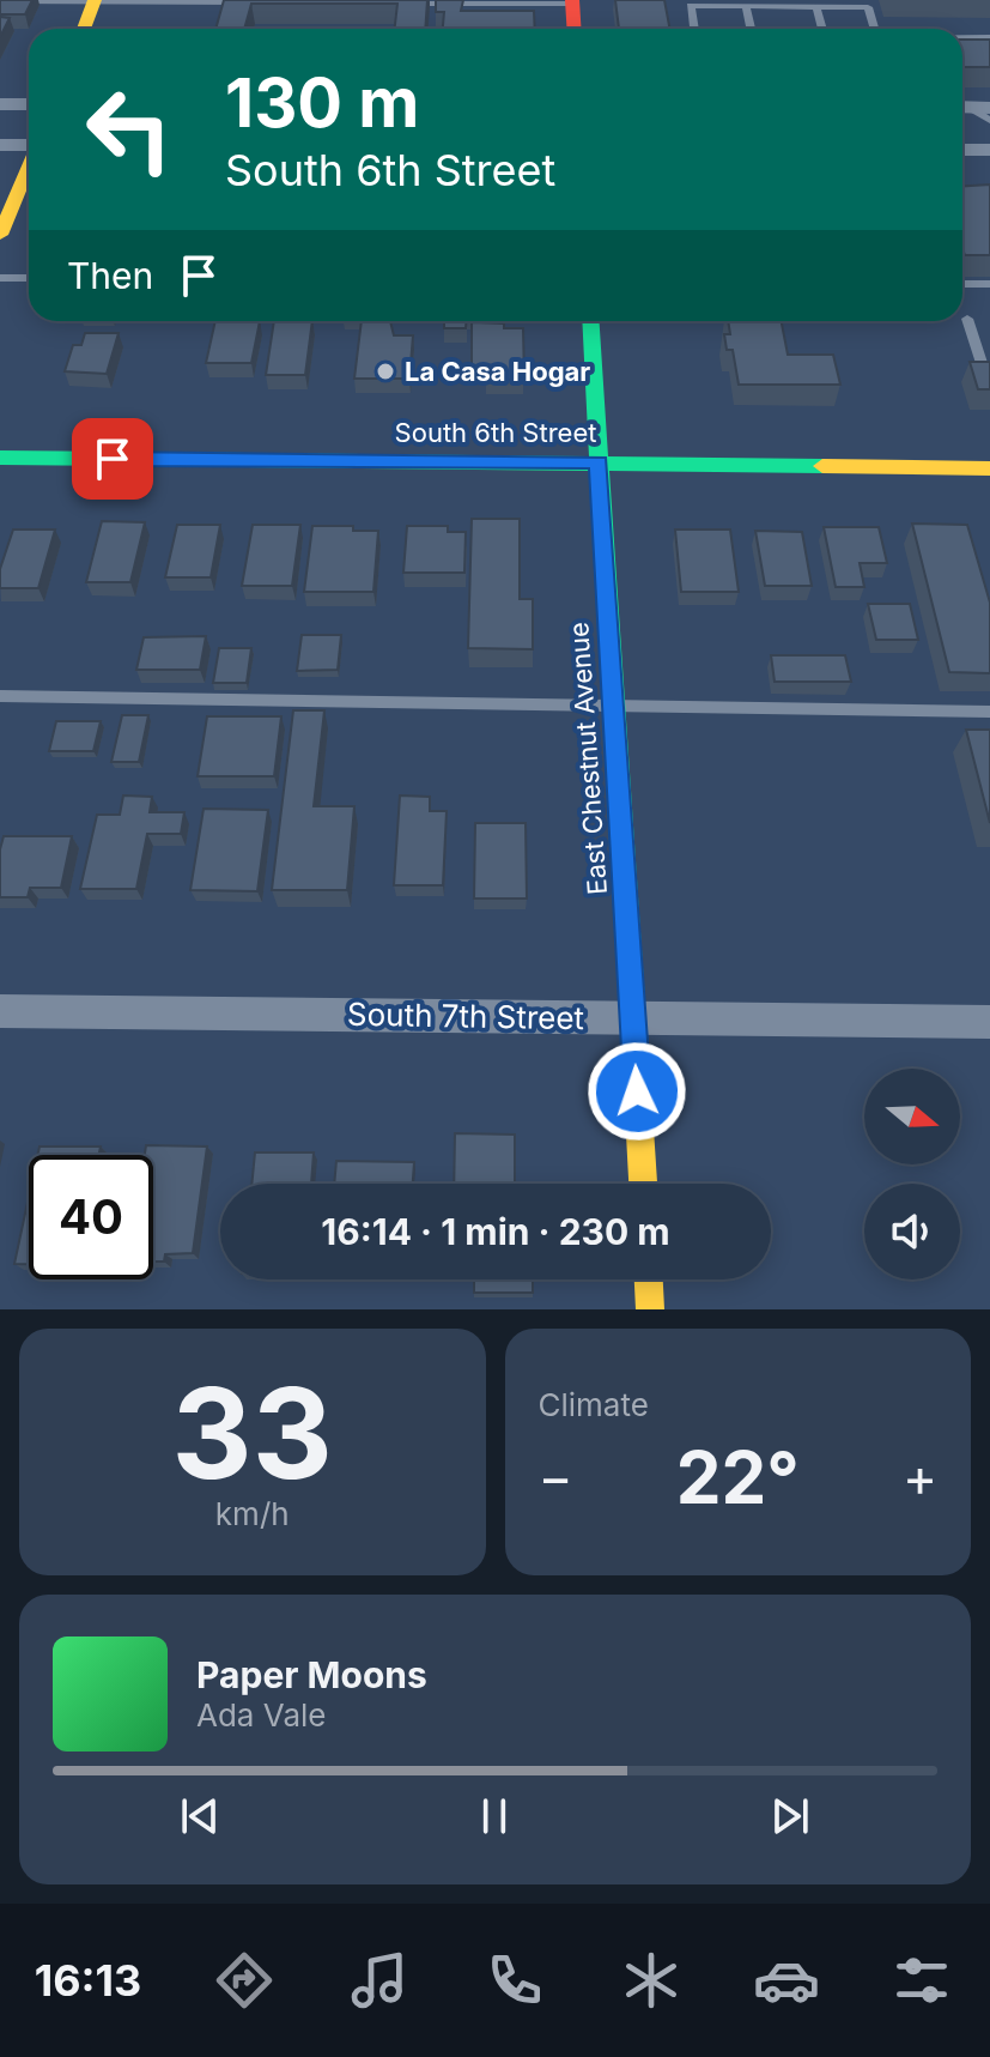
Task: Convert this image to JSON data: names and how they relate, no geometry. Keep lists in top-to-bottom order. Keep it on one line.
{"streets":{"street":["South 6th Street","East Chestnut Avenue","South 7th Street"]},"crossings":[["South 6th Street","East Chestnut Avenue"],["East Chestnut Avenue","South 7th Street"]],"places":["La Casa Hogar"],"north":"right","page":{"turn":["130 m","South 6th Street"],"then":"Then","limit":"40","trip":"16:14 · 1 min · 230 m","tile":[["33","km/h"],"Climate"],"heat":["−","22°","+"],"song":["Paper Moons","Ada Vale"],"tabs":"16:13"}}
